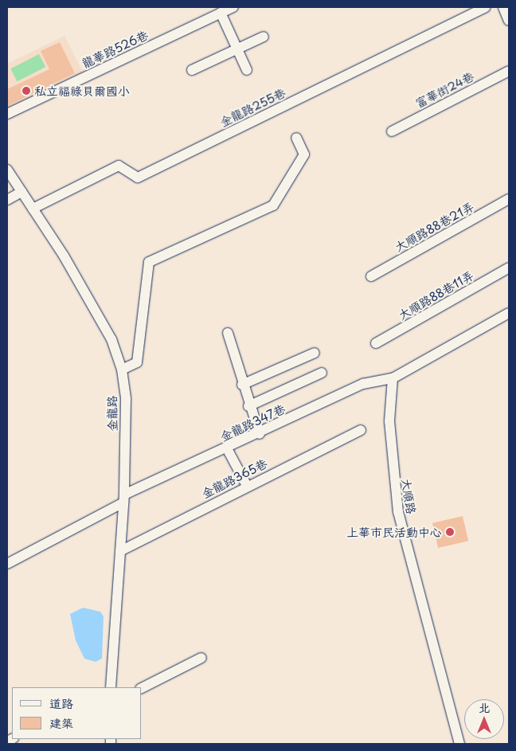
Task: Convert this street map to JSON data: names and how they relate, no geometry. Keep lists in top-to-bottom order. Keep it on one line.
{"streets":{"street":["龍華路526巷","富華街24巷","金龍路255巷","大順路88巷21弄","大順路88巷11弄","金龍路","金龍路347巷","金龍路365巷","大順路"]},"crossings":[["金龍路255巷","金龍路"],["金龍路","金龍路347巷"],["金龍路","金龍路365巷"],["金龍路347巷","大順路"]],"places":["私立福祿貝爾國小","上華市民活動中心"],"legend":["道路","建築"],"north":"top"}
